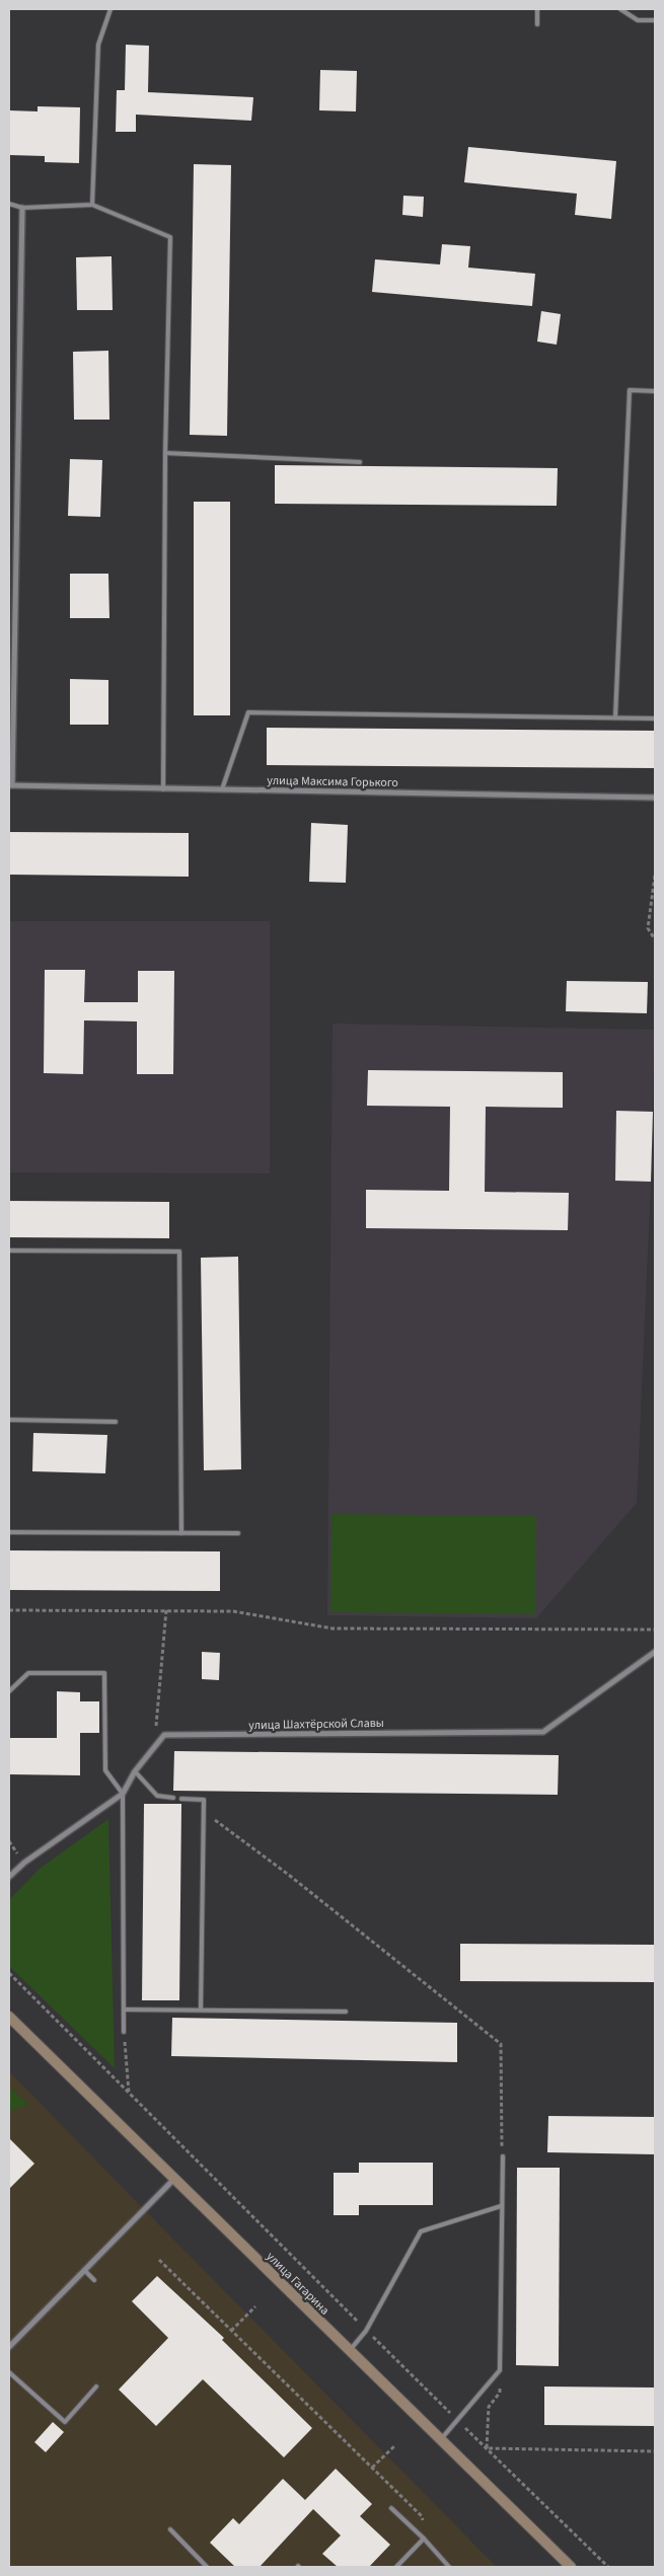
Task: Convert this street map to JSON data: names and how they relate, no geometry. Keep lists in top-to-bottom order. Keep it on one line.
{"streets":{"main road":["улица Гагарина"],"street":["улица Максима Горького","улица Шахтёрской Славы"]}}
